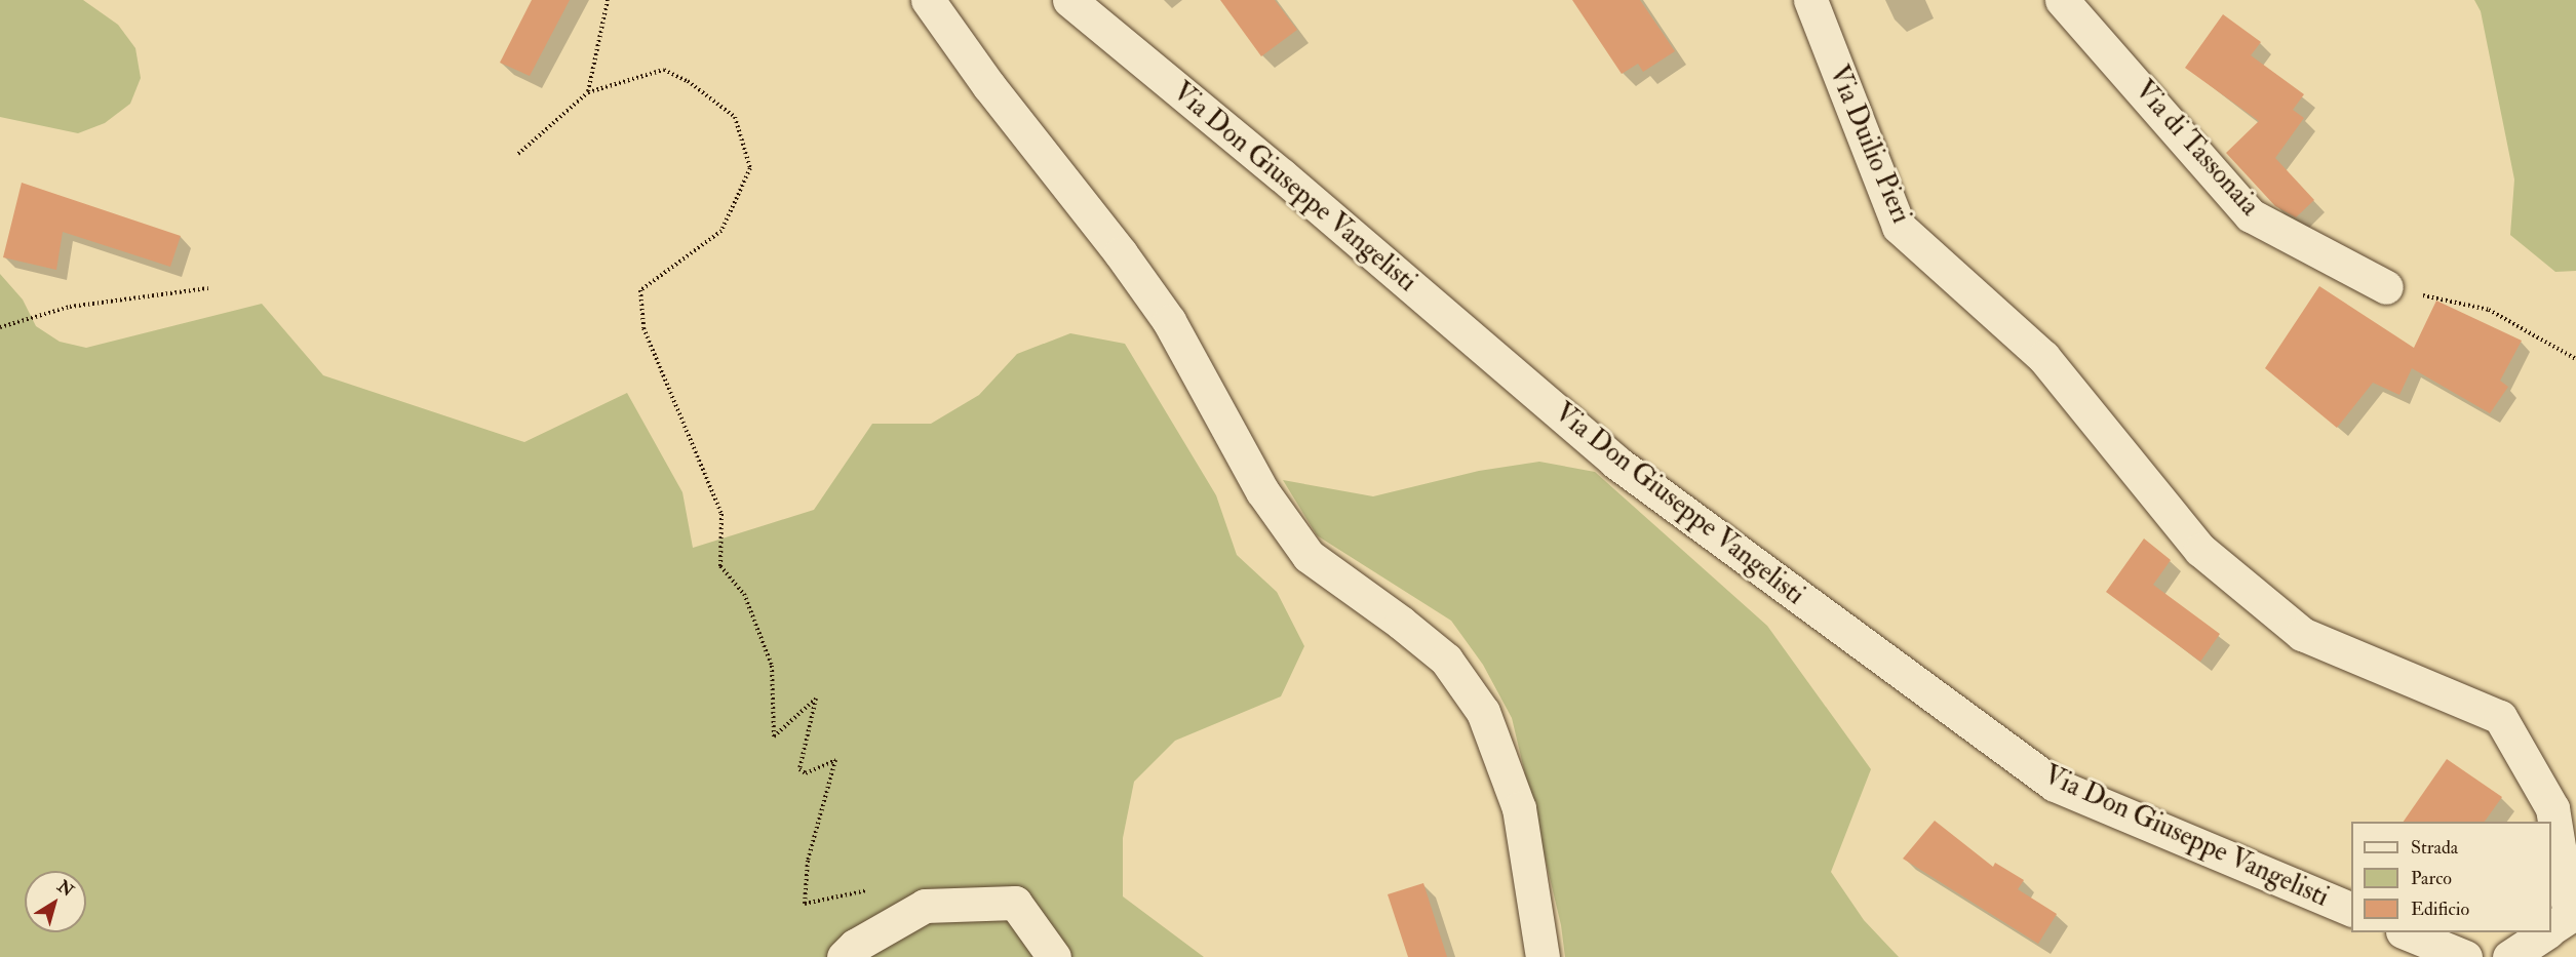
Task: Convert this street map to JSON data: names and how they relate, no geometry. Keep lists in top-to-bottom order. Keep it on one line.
{"streets":{"street":["Via Duilio Pieri","Via di Tassonaia","Via Don Giuseppe Vangelisti"]},"legend":["Strada","Parco","Edificio"],"north":"top right"}
